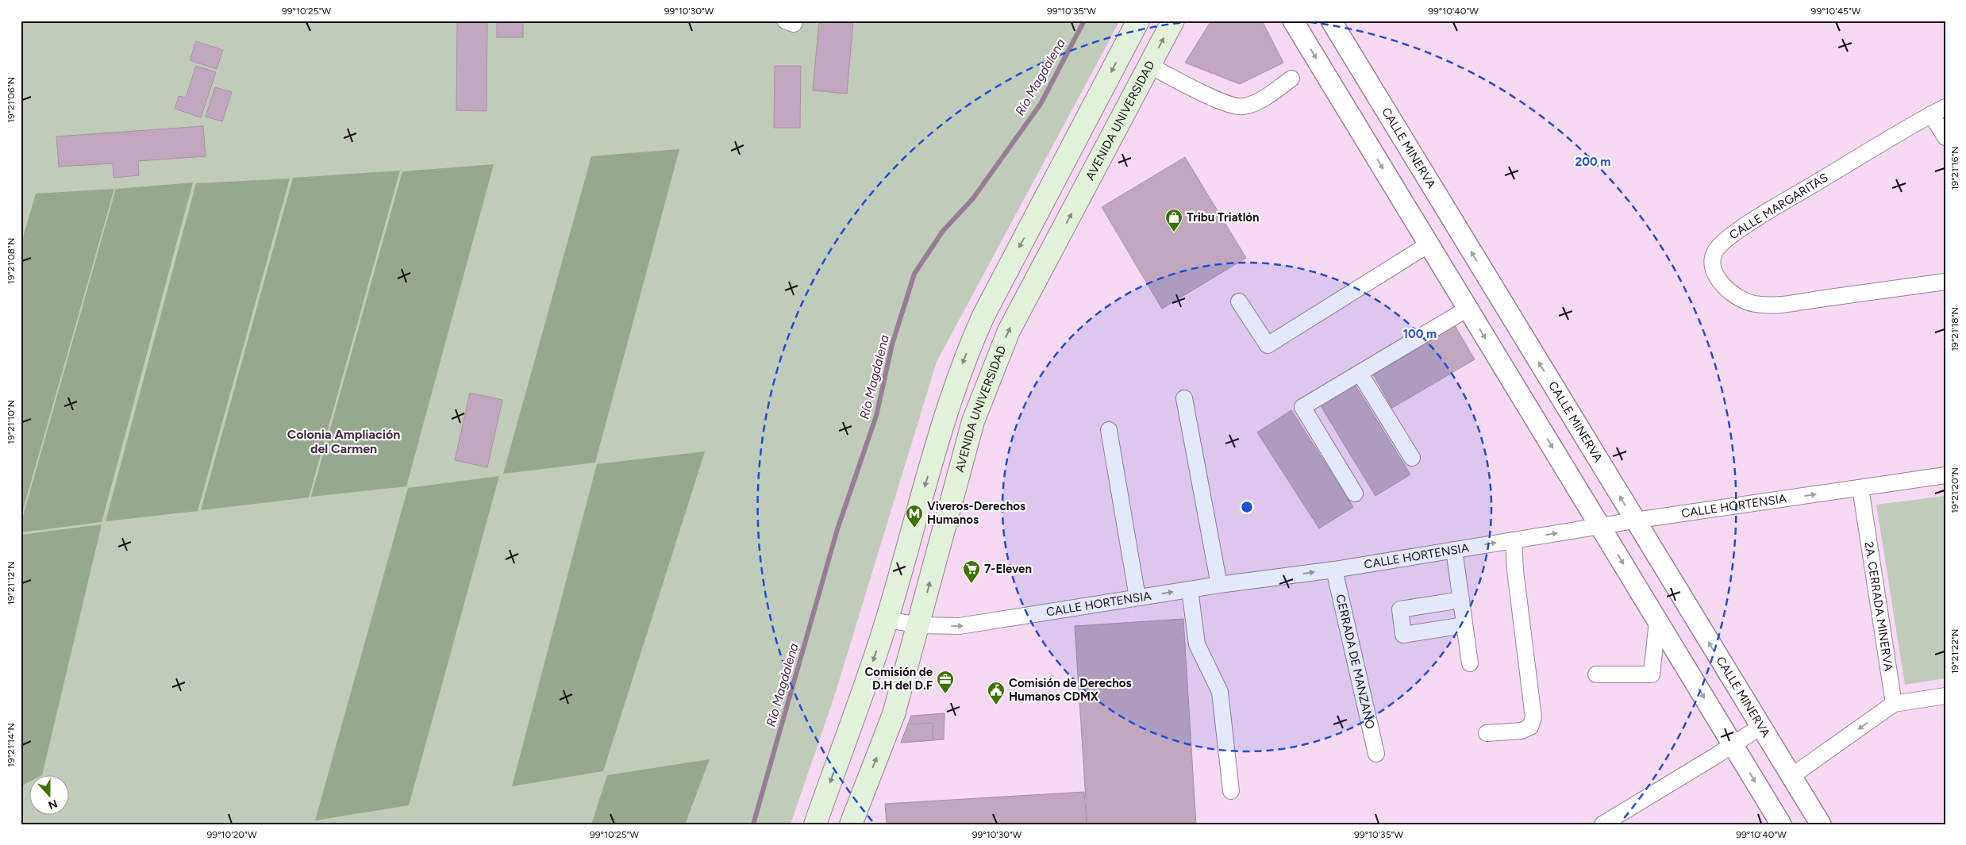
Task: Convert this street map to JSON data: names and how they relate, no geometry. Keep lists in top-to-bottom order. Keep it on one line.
{"streets":{"main road":["AVENIDA UNIVERSIDAD"],"street":["CALLE MINERVA","CALLE MARGARITAS","CALLE HORTENSIA","2A. CERRADA MINERVA","CERRADA DE MANZANO"]},"crossings":[["AVENIDA UNIVERSIDAD","CALLE HORTENSIA"],["CALLE MINERVA","CALLE HORTENSIA"],["CALLE HORTENSIA","2A. CERRADA MINERVA"],["CALLE HORTENSIA","CERRADA DE MANZANO"]],"one_way":["CALLE HORTENSIA"],"districts":["Colonia Ampliación del Carmen"],"water":["Río Magdalena"],"places":{"shop":["Tribu Triatlón"],"metro station":["Viveros-Derechos Humanos"],"supermarket":["7-Eleven"],"office":["Comisión de D.H del D.F"],"public building":["Comisión de Derechos Humanos CDMX"]},"north":"bottom","coordinates":["99°10'25\"W","99°10'30\"W","99°10'35\"W","99°10'40\"W","99°10'45\"W","19°21'06\"N","19°21'16\"N","19°21'08\"N","19°21'18\"N","19°21'10\"N","19°21'20\"N","19°21'12\"N","19°21'22\"N","19°21'14\"N","99°10'20\"W"],"rings":["200 m","100 m"]}
